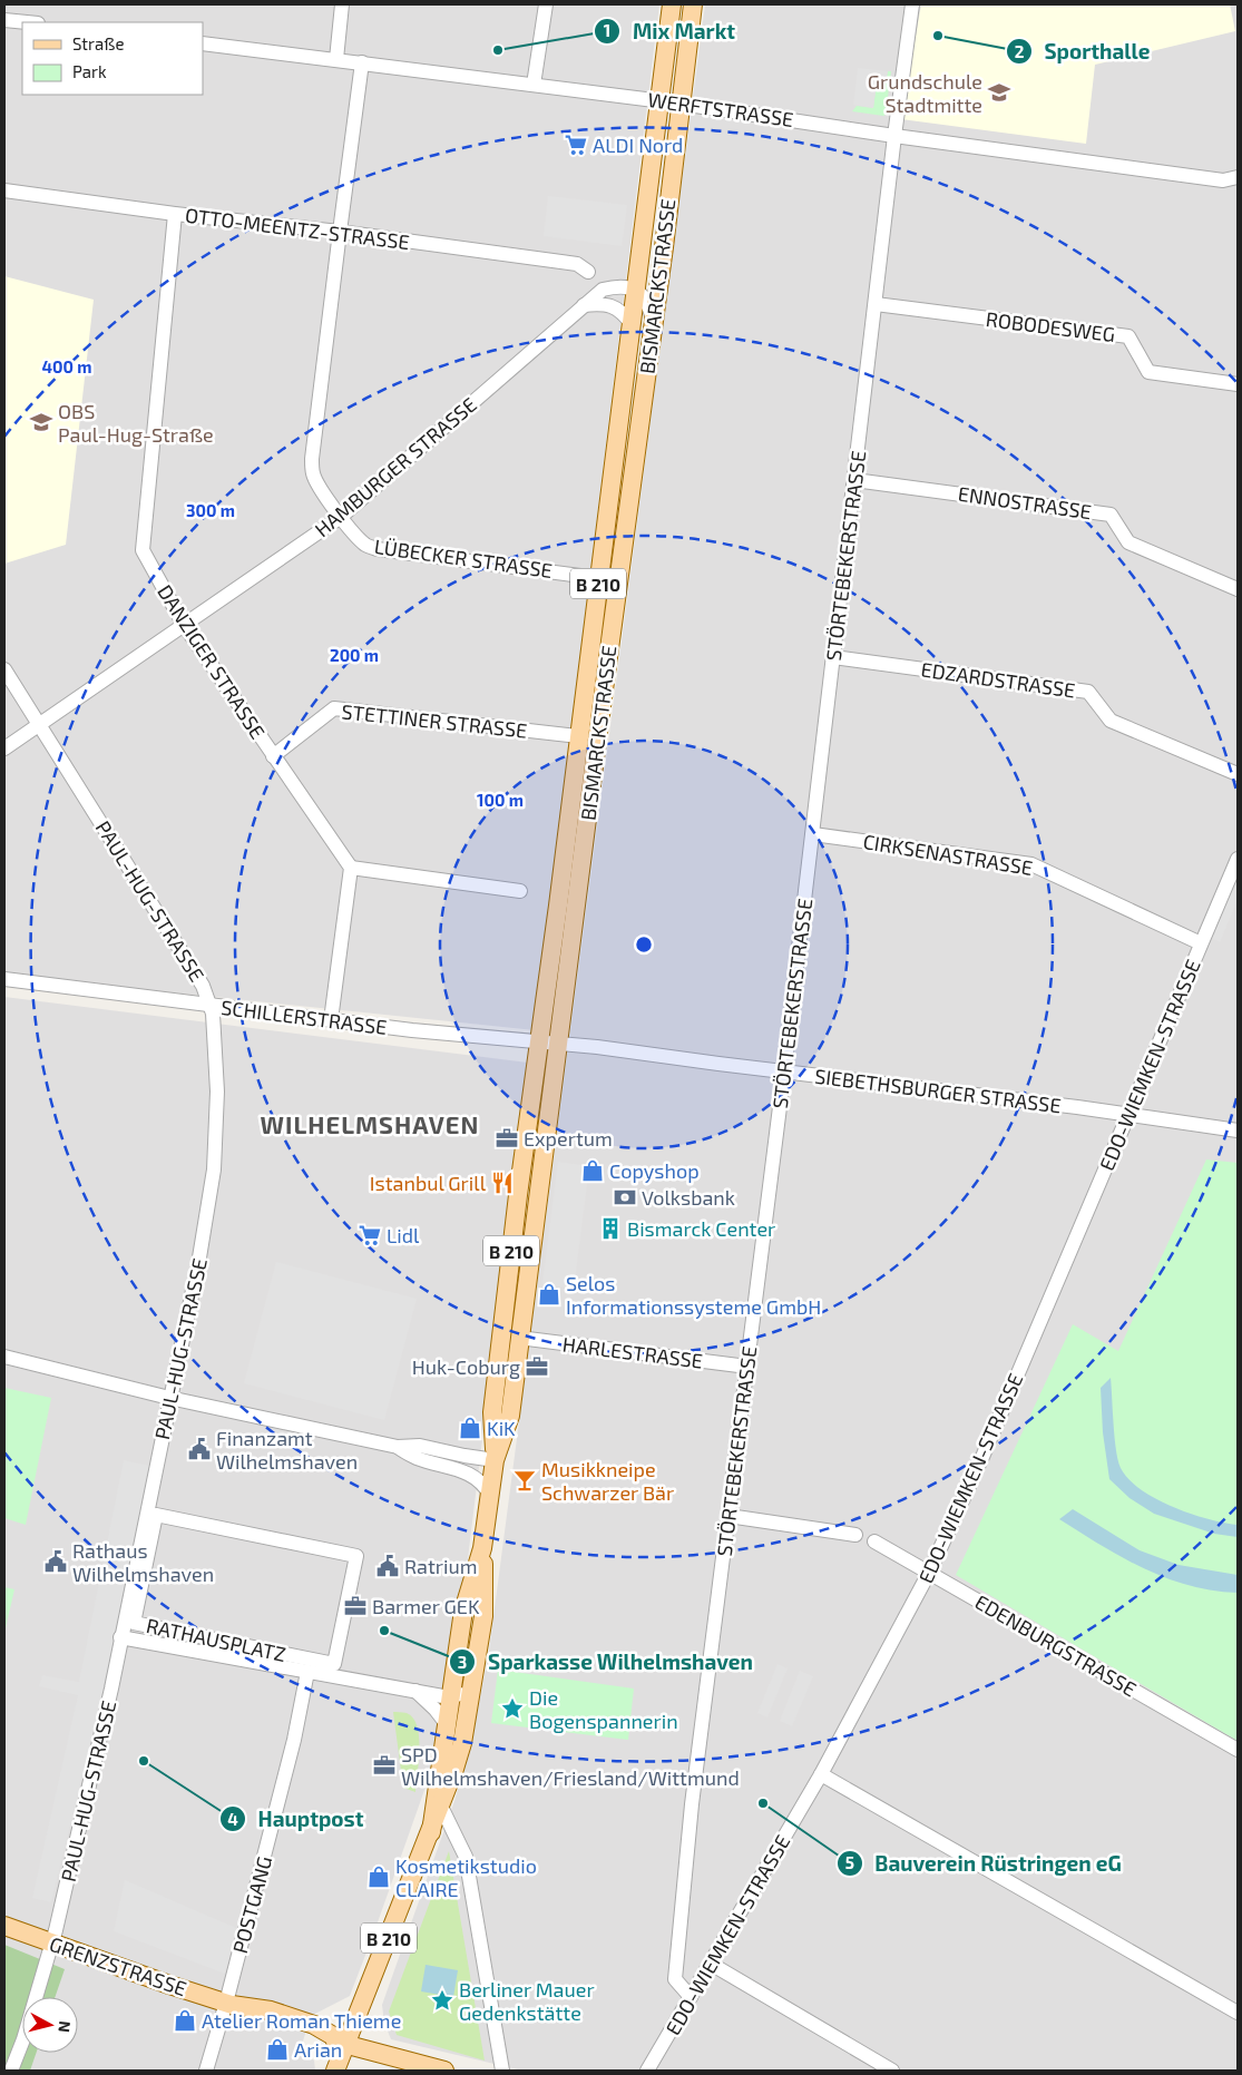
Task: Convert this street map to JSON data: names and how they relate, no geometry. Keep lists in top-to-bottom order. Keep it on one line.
{"streets":{"main road":["BISMARCKSTRASSE","B 210","GRENZSTRASSE"],"street":["WERFTSTRASSE","OTTO-MEENTZ-STRASSE","ROBODESWEG","HAMBURGER STRASSE","ENNOSTRASSE","STÖRTEBEKERSTRASSE","LÜBECKER STRASSE","DANZIGER STRASSE","EDZARDSTRASSE","STETTINER STRASSE","CIRKSENASTRASSE","PAUL-HUG-STRASSE","SCHILLERSTRASSE","EDO-WIEMKEN-STRASSE","SIEBETHSBURGER STRASSE","HARLESTRASSE","RATHAUSPLATZ","EDENBURGSTRASSE","POSTGANG"]},"crossings":[["WERFTSTRASSE","BISMARCKSTRASSE"],["WERFTSTRASSE","STÖRTEBEKERSTRASSE"],["WERFTSTRASSE","LÜBECKER STRASSE"],["OTTO-MEENTZ-STRASSE","LÜBECKER STRASSE"],["OTTO-MEENTZ-STRASSE","DANZIGER STRASSE"],["BISMARCKSTRASSE","HAMBURGER STRASSE"],["BISMARCKSTRASSE","LÜBECKER STRASSE"],["BISMARCKSTRASSE","STETTINER STRASSE"],["BISMARCKSTRASSE","SCHILLERSTRASSE"],["BISMARCKSTRASSE","SIEBETHSBURGER STRASSE"],["BISMARCKSTRASSE","HARLESTRASSE"],["BISMARCKSTRASSE","RATHAUSPLATZ"],["BISMARCKSTRASSE","GRENZSTRASSE"],["ROBODESWEG","STÖRTEBEKERSTRASSE"],["HAMBURGER STRASSE","LÜBECKER STRASSE"],["HAMBURGER STRASSE","DANZIGER STRASSE"],["HAMBURGER STRASSE","PAUL-HUG-STRASSE"],["ENNOSTRASSE","STÖRTEBEKERSTRASSE"],["STÖRTEBEKERSTRASSE","EDZARDSTRASSE"],["STÖRTEBEKERSTRASSE","CIRKSENASTRASSE"],["STÖRTEBEKERSTRASSE","EDO-WIEMKEN-STRASSE"],["STÖRTEBEKERSTRASSE","SIEBETHSBURGER STRASSE"],["STÖRTEBEKERSTRASSE","HARLESTRASSE"],["DANZIGER STRASSE","STETTINER STRASSE"],["CIRKSENASTRASSE","EDO-WIEMKEN-STRASSE"],["PAUL-HUG-STRASSE","SCHILLERSTRASSE"],["PAUL-HUG-STRASSE","RATHAUSPLATZ"],["PAUL-HUG-STRASSE","GRENZSTRASSE"],["SCHILLERSTRASSE","SIEBETHSBURGER STRASSE"],["EDO-WIEMKEN-STRASSE","SIEBETHSBURGER STRASSE"],["EDO-WIEMKEN-STRASSE","EDENBURGSTRASSE"],["RATHAUSPLATZ","POSTGANG"],["POSTGANG","GRENZSTRASSE"]],"districts":["WILHELMSHAVEN"],"places":{"other":["Sporthalle","Mix Markt","Sparkasse Wilhelmshaven","Hauptpost","Bauverein Rüstringen eG"],"school or university":["Grundschule Stadtmitte","OBS Paul-Hug-Straße"],"supermarket":["ALDI Nord","Lidl"],"office":["Expertum","Huk-Coburg","Barmer GEK","SPD Wilhelmshaven/Friesland/Wittmund"],"shop":["Copyshop","Selos Informationssysteme GmbH","KiK","Kosmetikstudio CLAIRE","Atelier Roman Thieme","Arian"],"restaurant":["Istanbul Grill"],"bank":["Volksbank"],"building":["Bismarck Center"],"public building":["Finanzamt Wilhelmshaven","Rathaus Wilhelmshaven","Ratrium"],"bar":["Musikkneipe Schwarzer Bär"],"place":["Die Bogenspannerin","Berliner Mauer Gedenkstätte"]},"legend":["Straße","Park"],"north":"right","rings":["400 m","300 m","200 m","100 m"]}
